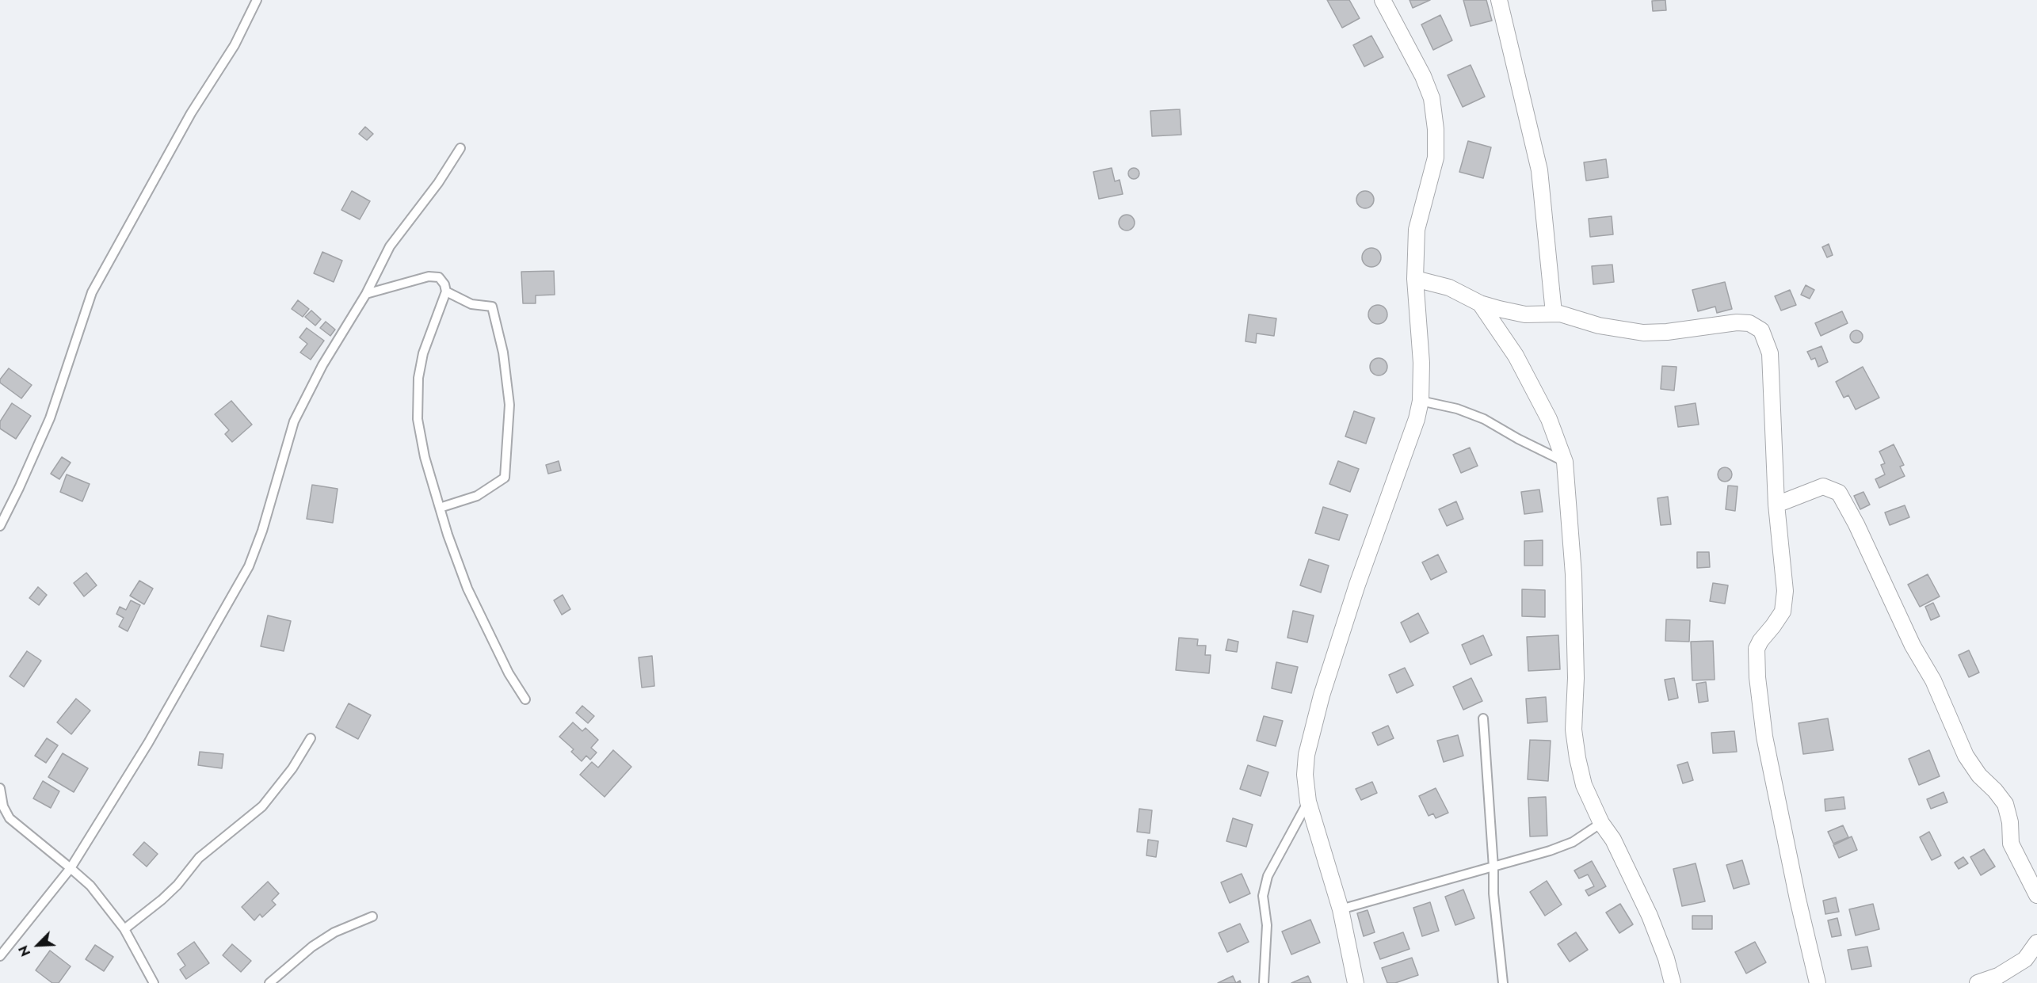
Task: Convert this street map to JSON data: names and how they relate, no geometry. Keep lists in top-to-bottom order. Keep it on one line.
{"north":"bottom left"}
